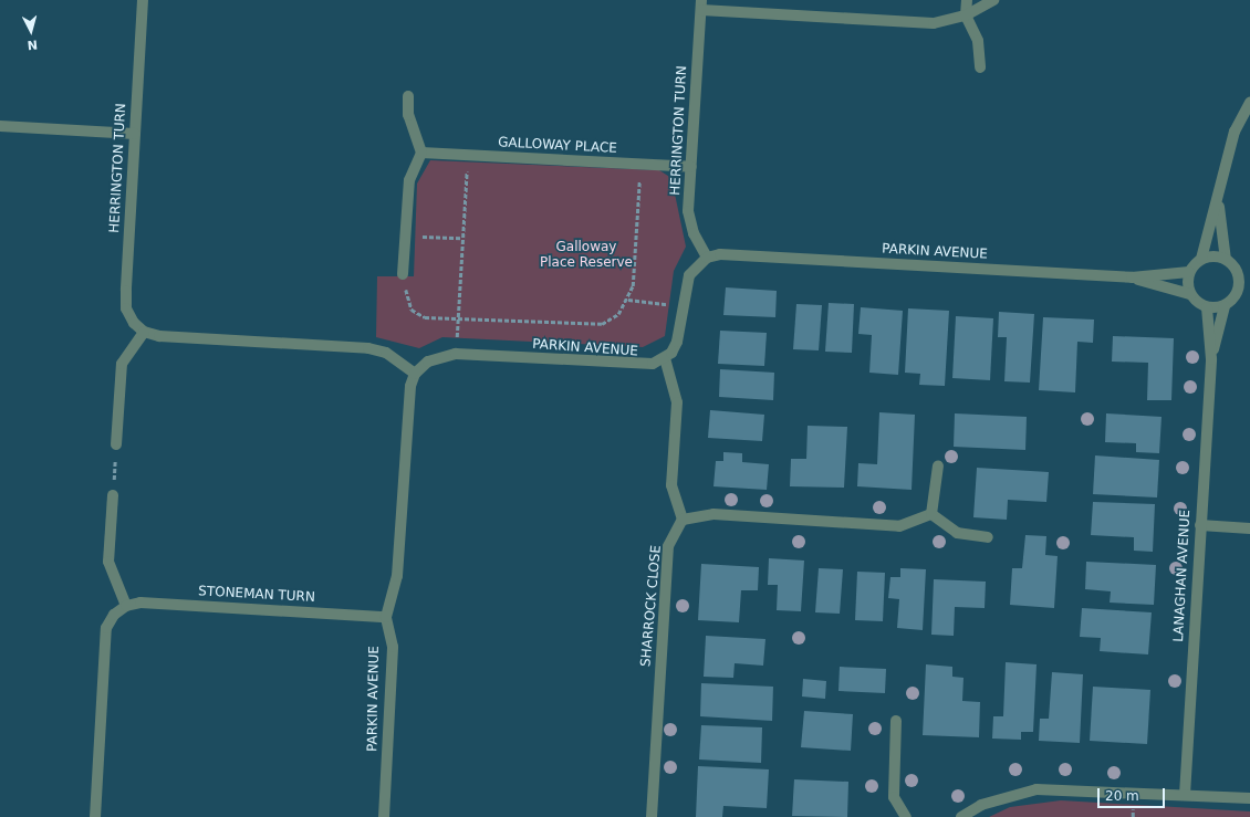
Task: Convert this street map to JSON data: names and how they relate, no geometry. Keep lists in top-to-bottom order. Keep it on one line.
{"streets":{"street":["HERRINGTON TURN","GALLOWAY PLACE","PARKIN AVENUE","LANAGHAN AVENUE","STONEMAN TURN","SHARROCK CLOSE"]},"crossings":[["HERRINGTON TURN","GALLOWAY PLACE"],["HERRINGTON TURN","PARKIN AVENUE"],["PARKIN AVENUE","LANAGHAN AVENUE"],["PARKIN AVENUE","STONEMAN TURN"]],"parks":["Galloway Place Reserve"],"scale_bar":"20 m","north":"bottom"}
